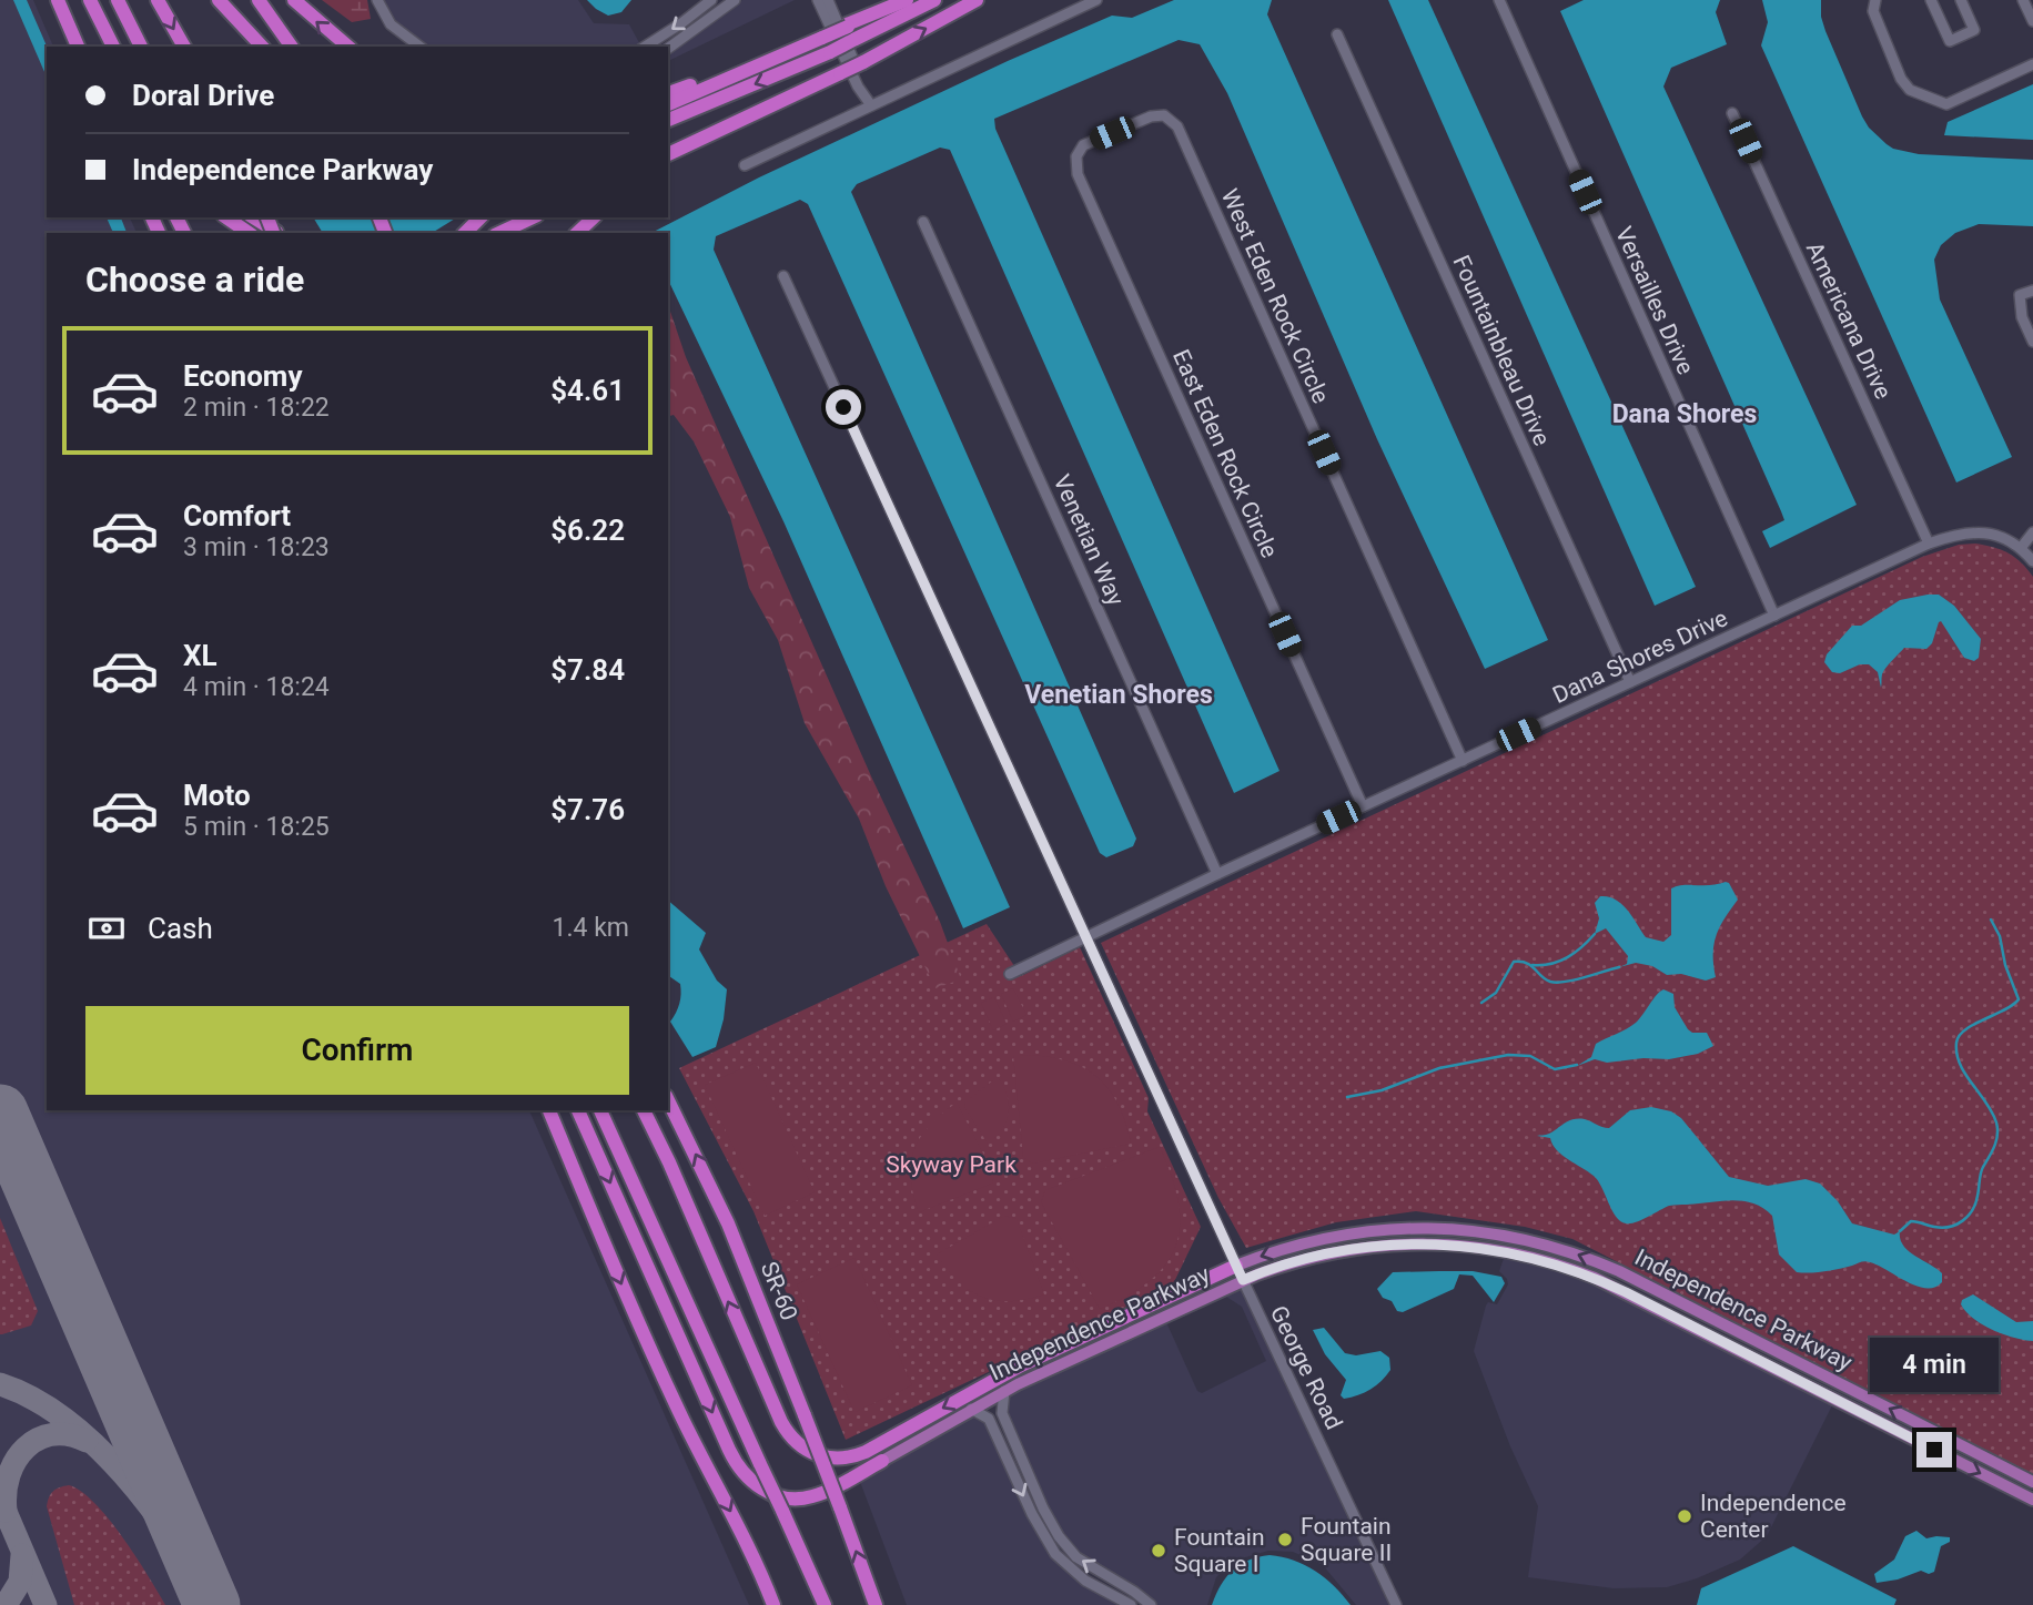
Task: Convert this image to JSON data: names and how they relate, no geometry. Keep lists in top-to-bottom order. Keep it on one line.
{"streets":{"highway":["SR-60"],"main road":["Independence Parkway"],"street":["West Eden Rock Circle","Versailles Drive","Americana Drive","Fountainbleau Drive","East Eden Rock Circle","Venetian Way","Dana Shores Drive","George Road"]},"crossings":[["West Eden Rock Circle","East Eden Rock Circle"],["West Eden Rock Circle","Dana Shores Drive"],["Versailles Drive","Dana Shores Drive"],["Americana Drive","Dana Shores Drive"],["Fountainbleau Drive","Dana Shores Drive"],["East Eden Rock Circle","Dana Shores Drive"],["Venetian Way","Dana Shores Drive"],["Dana Shores Drive","George Road"],["Independence Parkway","George Road"]],"districts":["Dana Shores","Venetian Shores"],"parks":["Skyway Park"],"places":["Independence Center","Fountain Square II","Fountain Square I"],"page":{"banner":["Doral Drive","Independence Parkway"],"heading":"Choose a ride","list":[{"name":"Economy","note":"2 min · 18:22","value":"$4.61"},{"name":"Comfort","note":"3 min · 18:23","value":"$6.22"},{"name":"XL","note":"4 min · 18:24","value":"$7.84"},{"name":"Moto","note":"5 min · 18:25","value":"$7.76"}],"pay":["Cash","1.4 km"],"buttons":"Confirm","bubble":"4 min"}}
